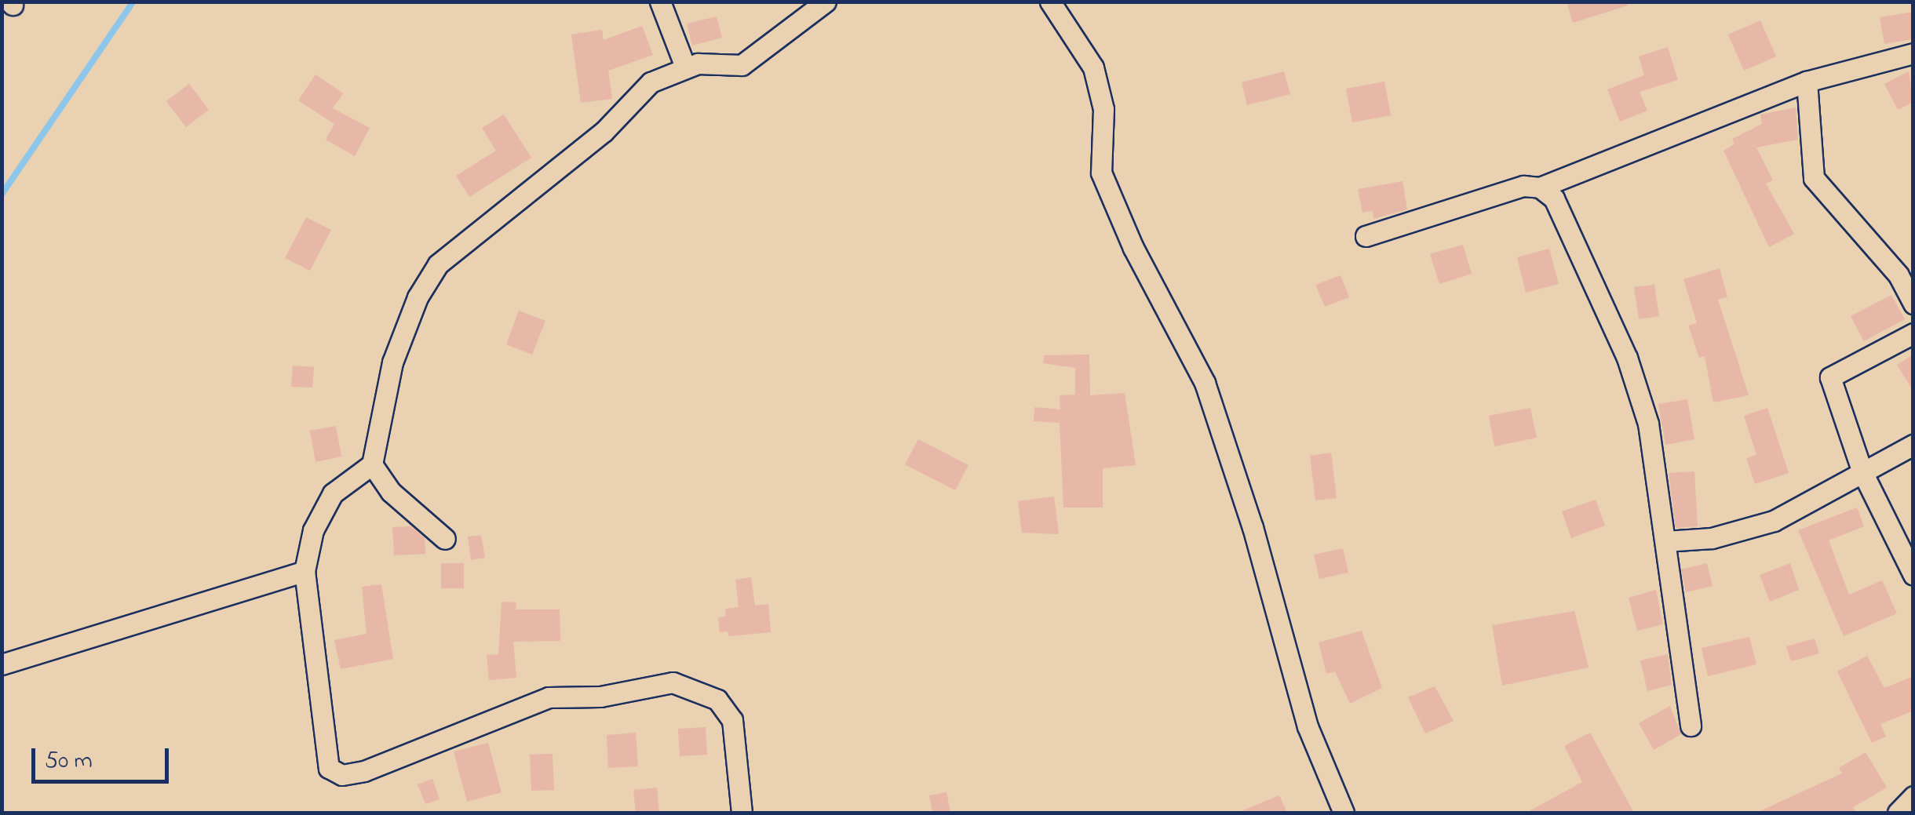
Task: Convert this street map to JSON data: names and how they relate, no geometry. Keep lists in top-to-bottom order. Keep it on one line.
{"scale_bar":"50 m"}
